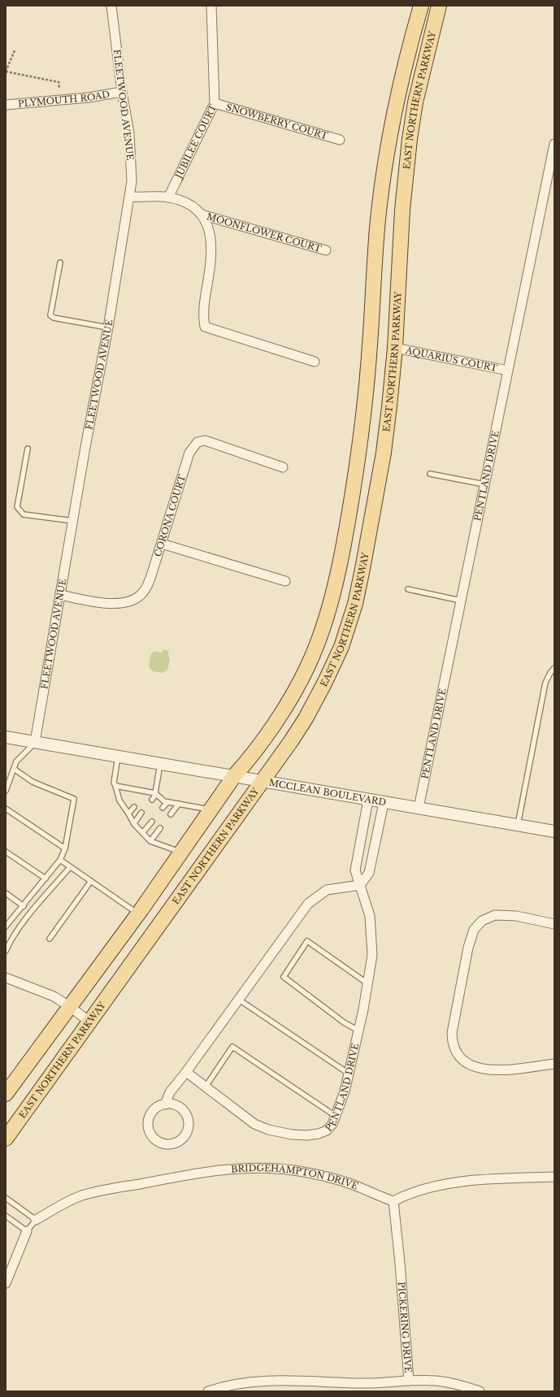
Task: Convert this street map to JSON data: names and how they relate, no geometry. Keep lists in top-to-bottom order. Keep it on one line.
{"streets":{"main road":["EAST NORTHERN PARKWAY"],"street":["PLYMOUTH ROAD","FLEETWOOD AVENUE","SNOWBERRY COURT","JUBILEE COURT","MOONFLOWER COURT","AQUARIUS COURT","PENTLAND DRIVE","CORONA COURT","MCCLEAN BOULEVARD","BRIDGEHAMPTON DRIVE","PICKERING DRIVE"]},"crossings":[["PLYMOUTH ROAD","FLEETWOOD AVENUE"],["EAST NORTHERN PARKWAY","AQUARIUS COURT"],["EAST NORTHERN PARKWAY","MCCLEAN BOULEVARD"],["FLEETWOOD AVENUE","CORONA COURT"],["FLEETWOOD AVENUE","MCCLEAN BOULEVARD"],["SNOWBERRY COURT","JUBILEE COURT"],["AQUARIUS COURT","PENTLAND DRIVE"],["PENTLAND DRIVE","MCCLEAN BOULEVARD"],["BRIDGEHAMPTON DRIVE","PICKERING DRIVE"]]}
